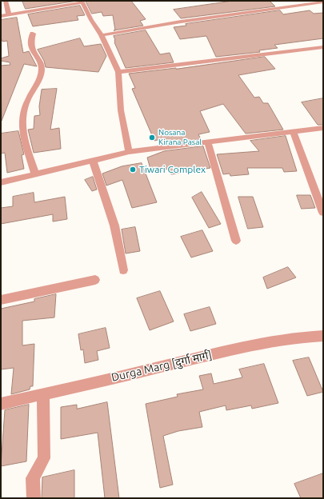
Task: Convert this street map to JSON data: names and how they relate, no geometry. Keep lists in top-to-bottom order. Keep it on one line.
{"streets":{"street":["Durga Marg [दुर्गा मार्ग]"]},"places":["Nosana Kirana Pasal","Tiwari Complex"]}
